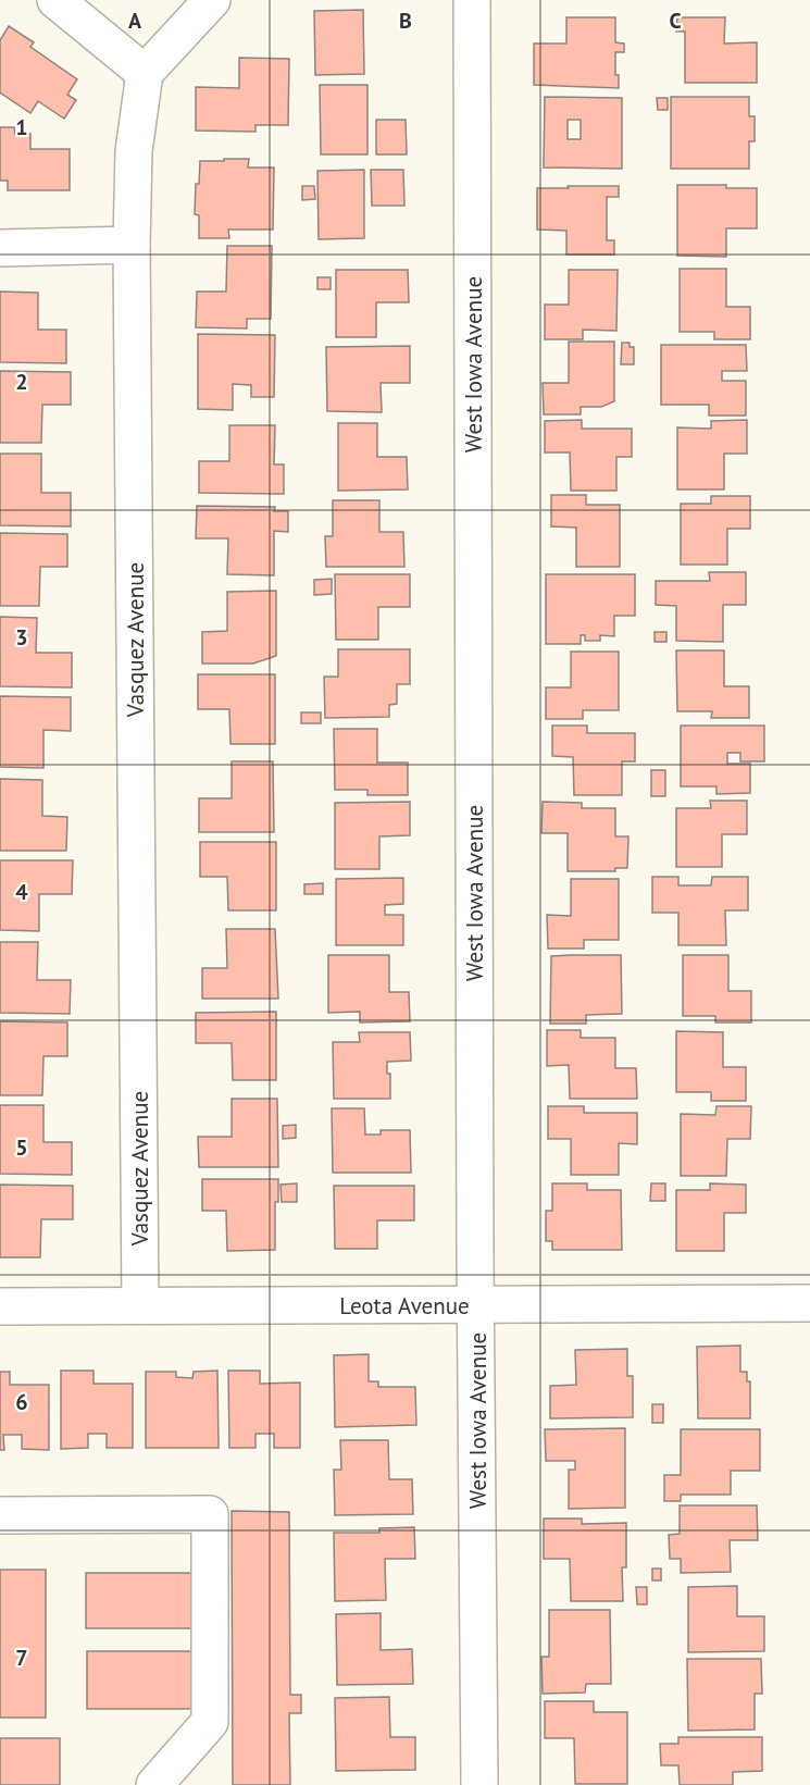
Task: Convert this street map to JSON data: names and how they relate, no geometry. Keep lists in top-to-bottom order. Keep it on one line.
{"streets":{"street":["West Iowa Avenue","Vasquez Avenue","Leota Avenue"]},"crossings":[["West Iowa Avenue","Leota Avenue"],["Vasquez Avenue","Leota Avenue"]],"grid":{"columns":["A","B","C"],"rows":["1","2","3","4","5","6","7"]}}
